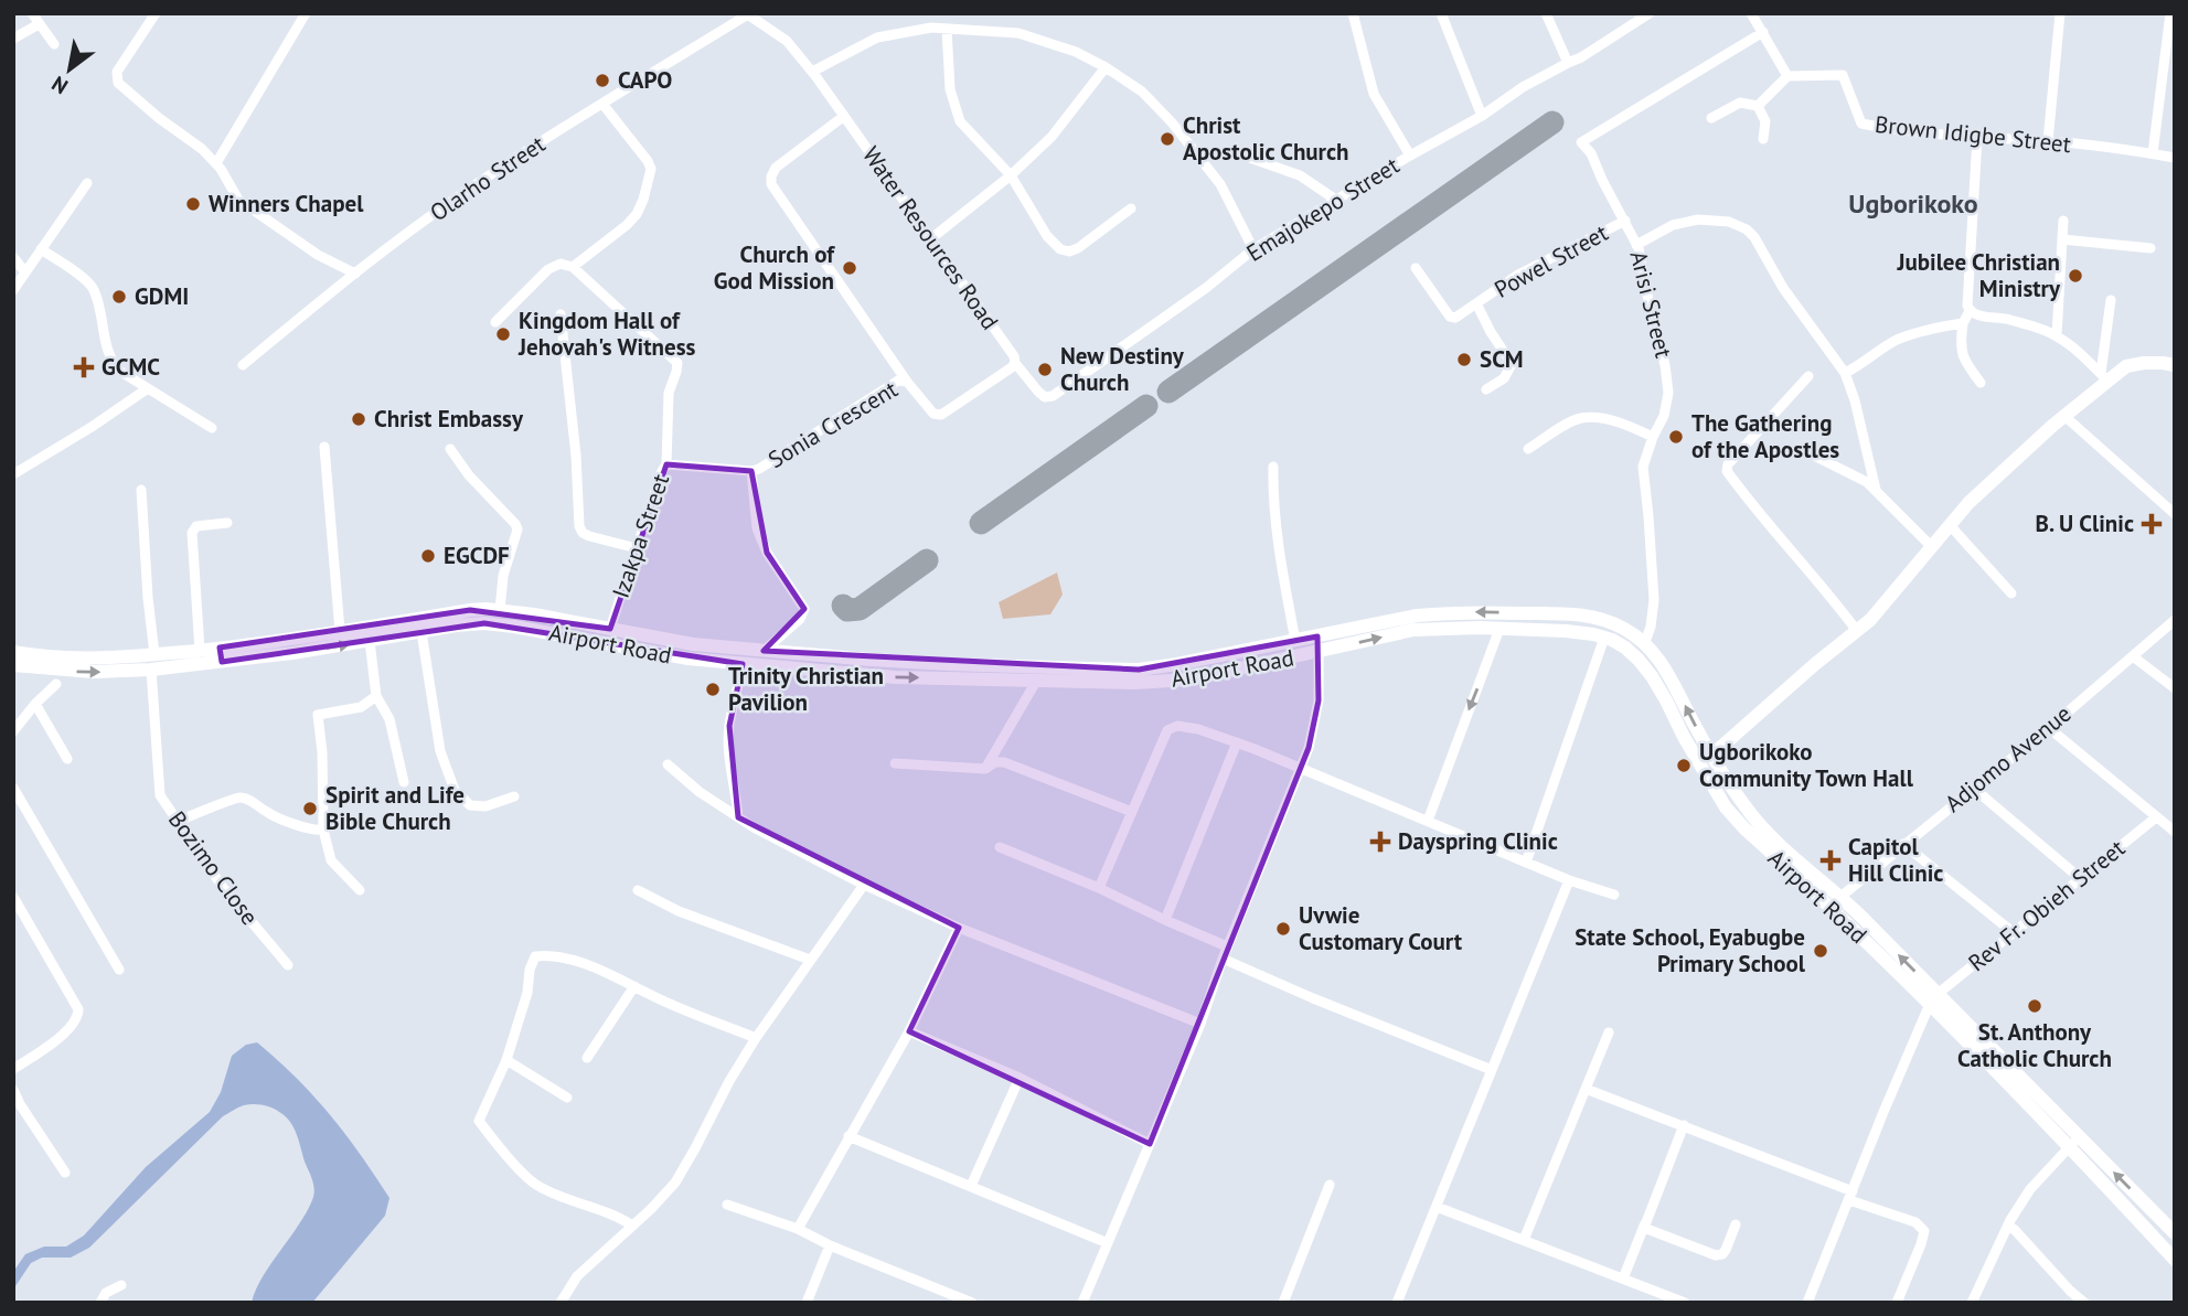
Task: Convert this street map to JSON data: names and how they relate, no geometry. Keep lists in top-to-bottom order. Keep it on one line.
{"streets":{"main road":["Airport Road"],"street":["Brown Idigbe Street","Olarho Street","Emajokepo Street","Water Resources Road","Powel Street","Arisi Street","Sonia Crescent","Izakpa Street","Adjomo Avenue","Bozimo Close","Rev Fr. Obieh Street"]},"crossings":[["Olarho Street","Water Resources Road"],["Emajokepo Street","Water Resources Road"],["Powel Street","Arisi Street"],["Arisi Street","Airport Road"],["Sonia Crescent","Izakpa Street"],["Izakpa Street","Airport Road"],["Airport Road","Adjomo Avenue"],["Airport Road","Bozimo Close"],["Airport Road","Rev Fr. Obieh Street"]],"districts":["Ugborikoko"],"places":{"other":["CAPO","Christ Apostolic Church","Winners Chapel","Church of God Mission","Jubilee Christian Ministry","GDMI","Kingdom Hall of Jehovah's Witness","SCM","New Destiny Church","Christ Embassy","The Gathering of the Apostles","EGCDF","Trinity Christian Pavilion","Ugborikoko Community Town Hall","Spirit and Life Bible Church","Uvwie Customary Court","State School, Eyabugbe Primary School","St. Anthony Catholic Church"],"health":["GCMC","B. U Clinic","Dayspring Clinic","Capitol Hill Clinic"]},"north":"bottom left"}
